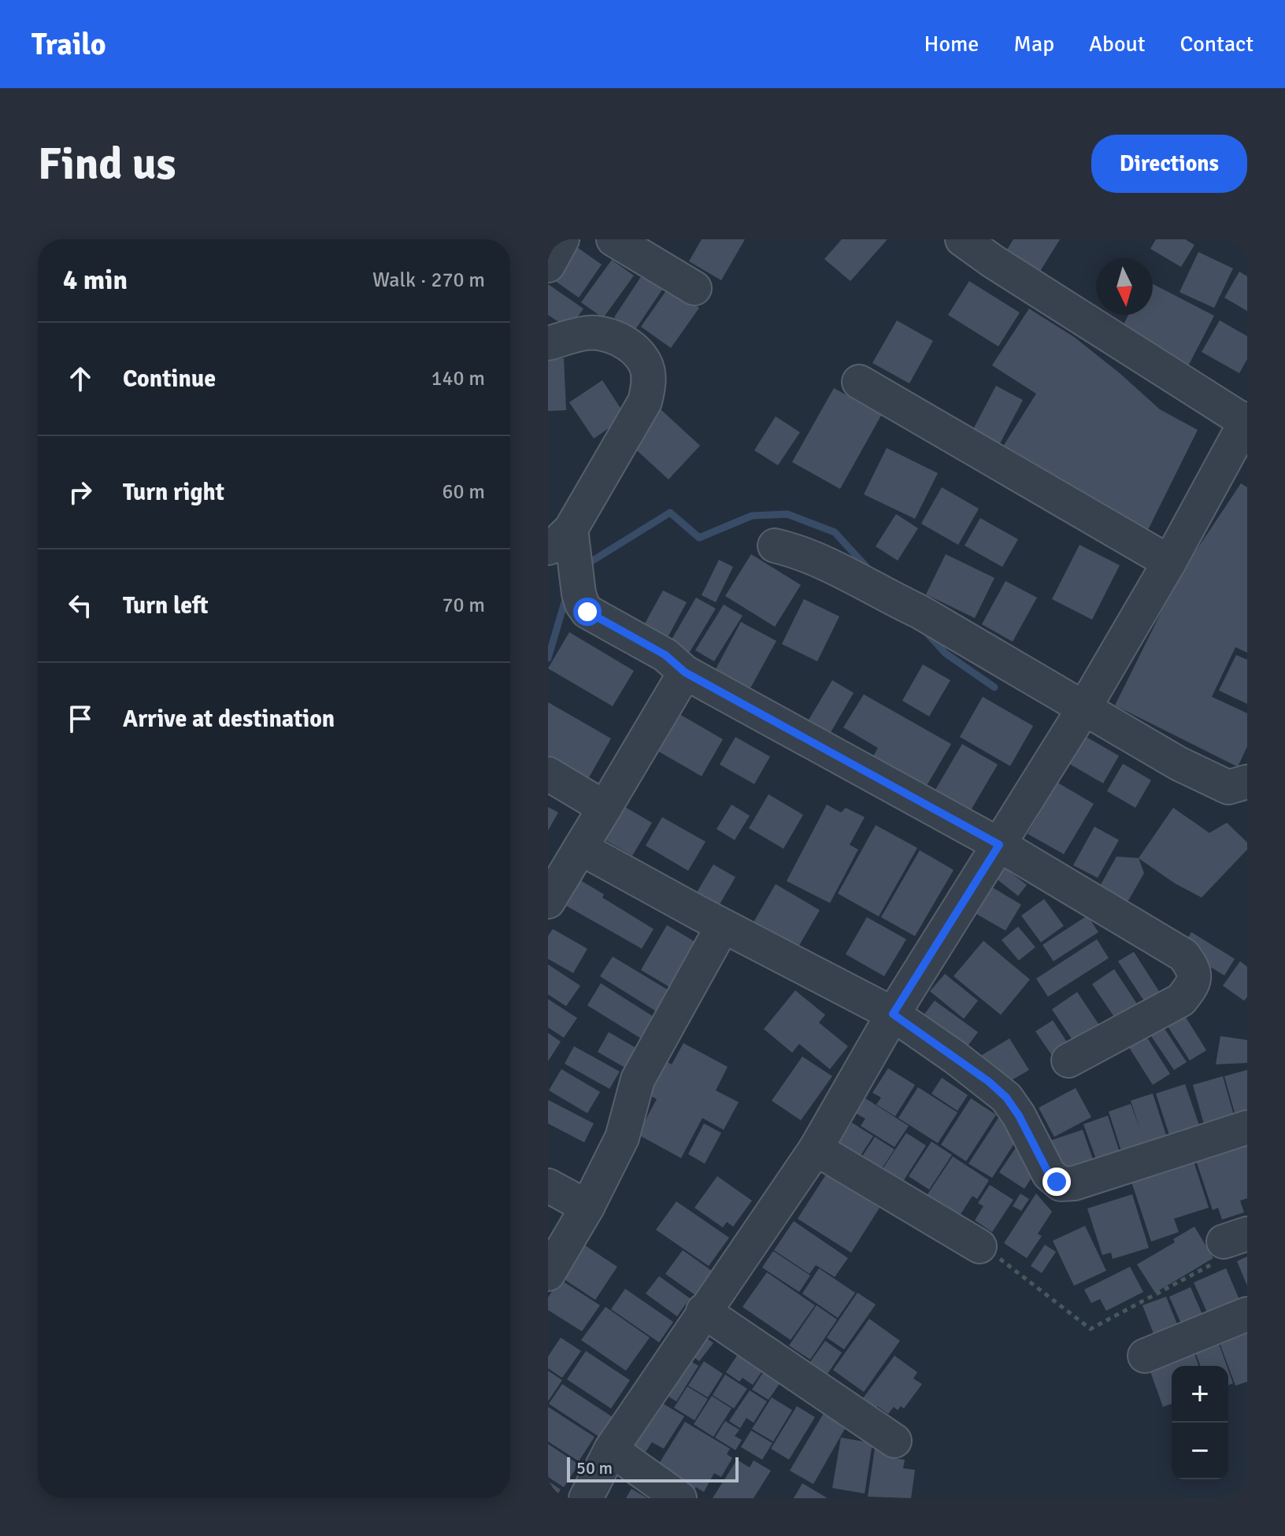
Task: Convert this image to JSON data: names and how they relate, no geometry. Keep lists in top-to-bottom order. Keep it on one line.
{"scale_bar":"50 m","north":"bottom","page":{"header":"Trailo","nav":["Home","Map","About","Contact"],"buttons":"Directions","title":"Find us","heading":["4 min","Walk · 270 m"],"list":[["Continue","140 m"],["Turn right","60 m"],["Turn left","70 m"],"Arrive at destination"],"map_buttons":["+","−"],"scale":"50 m"}}
